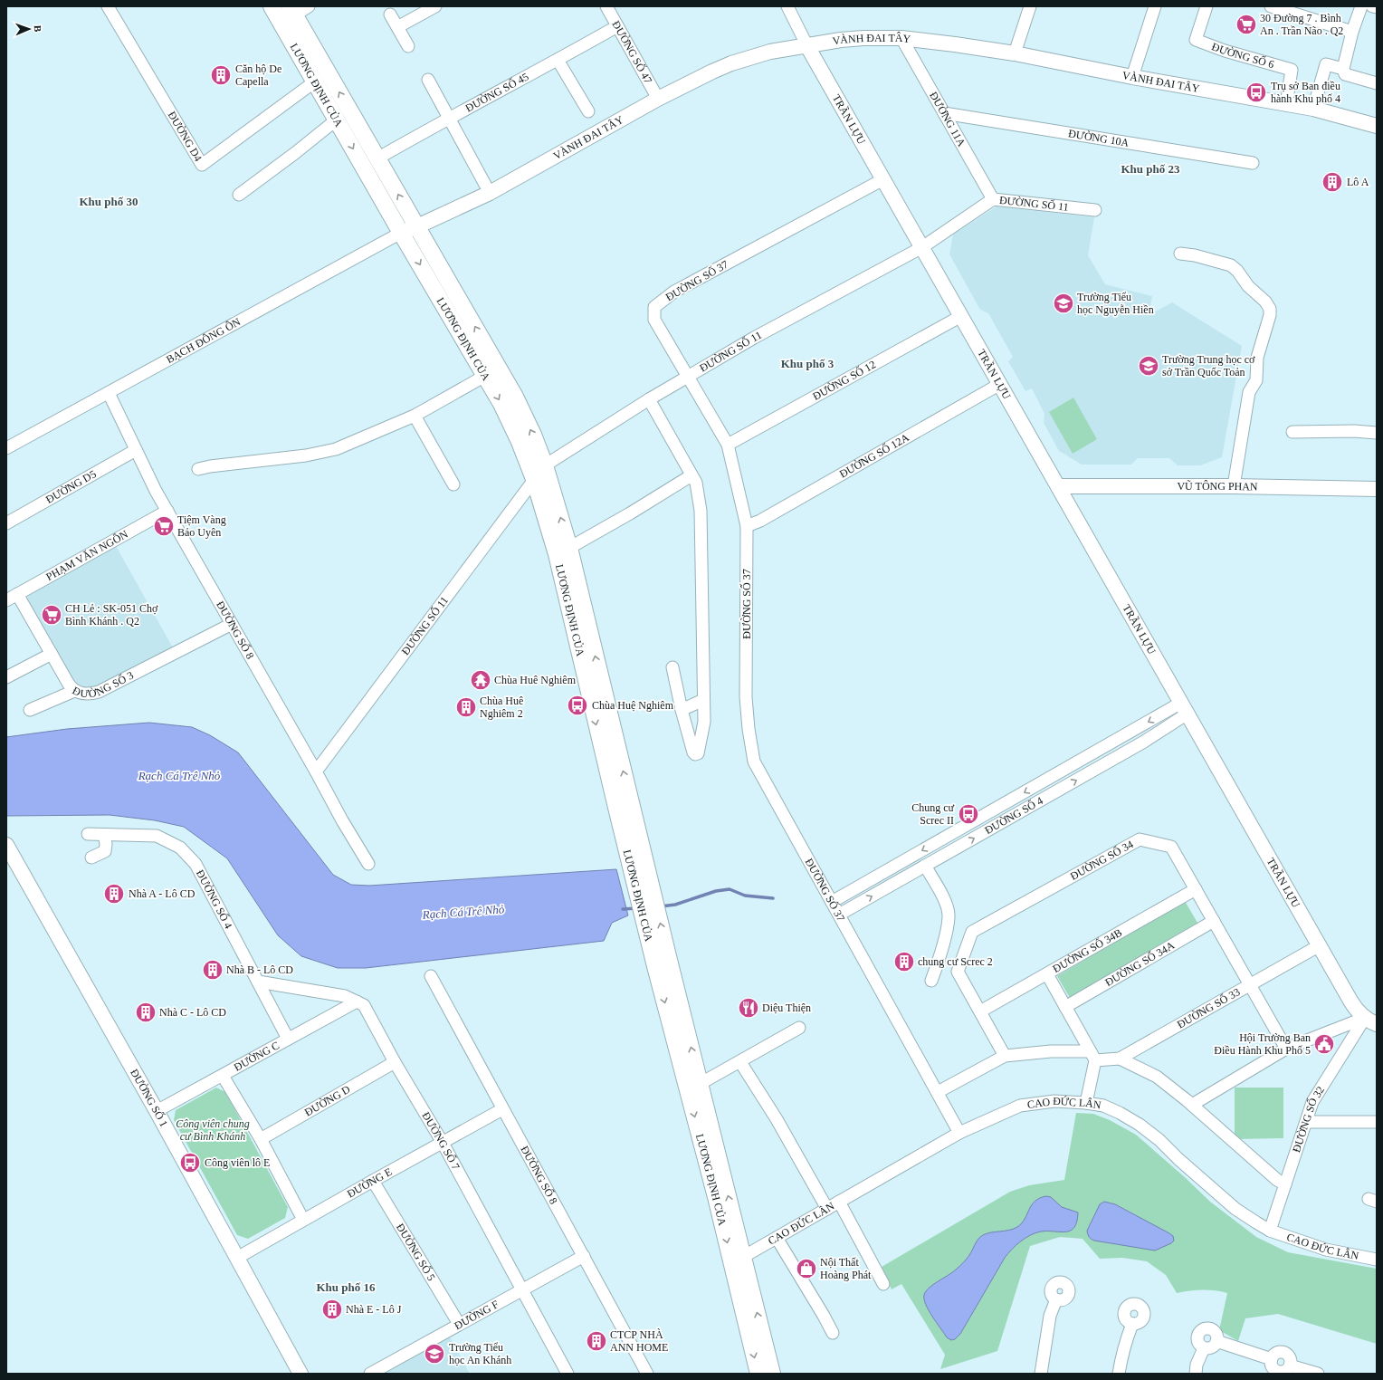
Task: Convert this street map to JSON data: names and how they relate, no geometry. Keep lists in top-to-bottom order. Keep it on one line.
{"streets":{"main road":["LƯƠNG ĐỊNH CỦA"],"street":["VÀNH ĐAI TÂY","ĐƯỜNG SỐ 47","ĐƯỜNG SỐ 6","ĐƯỜNG SỐ 45","ĐƯỜNG 11A","TRẦN LỰU","ĐƯỜNG D4","ĐƯỜNG 10A","ĐƯỜNG SỐ 11","ĐƯỜNG SỐ 37","BẠCH ĐÔNG ÔN","ĐƯỜNG SỐ 12","ĐƯỜNG SỐ 12A","VŨ TÔNG PHAN","ĐƯỜNG D5","PHẠM VĂN NGÔN","ĐƯỜNG SỐ 8","ĐƯỜNG SỐ 3","ĐƯỜNG SỐ 4","ĐƯỜNG SỐ 34","ĐƯỜNG SỐ 34B","ĐƯỜNG SỐ 34A","ĐƯỜNG SỐ 33","ĐƯỜNG C","ĐƯỜNG SỐ 1","ĐƯỜNG D","CAO ĐỨC LÂN","ĐƯỜNG SỐ 32","ĐƯỜNG SỐ 7","ĐƯỜNG E","ĐƯỜNG SỐ 5","ĐƯỜNG F"]},"crossings":[["VÀNH ĐAI TÂY","ĐƯỜNG SỐ 47"],["VÀNH ĐAI TÂY","ĐƯỜNG SỐ 6"],["VÀNH ĐAI TÂY","LƯƠNG ĐỊNH CỦA"],["VÀNH ĐAI TÂY","ĐƯỜNG 11A"],["VÀNH ĐAI TÂY","TRẦN LỰU"],["VÀNH ĐAI TÂY","BẠCH ĐÔNG ÔN"],["ĐƯỜNG SỐ 47","ĐƯỜNG SỐ 45"],["LƯƠNG ĐỊNH CỦA","ĐƯỜNG SỐ 45"],["LƯƠNG ĐỊNH CỦA","ĐƯỜNG D4"],["LƯƠNG ĐỊNH CỦA","ĐƯỜNG SỐ 11"],["LƯƠNG ĐỊNH CỦA","BẠCH ĐÔNG ÔN"],["LƯƠNG ĐỊNH CỦA","CAO ĐỨC LÂN"],["ĐƯỜNG 11A","ĐƯỜNG 10A"],["ĐƯỜNG 11A","ĐƯỜNG SỐ 11"],["TRẦN LỰU","ĐƯỜNG SỐ 11"],["TRẦN LỰU","ĐƯỜNG SỐ 37"],["TRẦN LỰU","ĐƯỜNG SỐ 12"],["TRẦN LỰU","ĐƯỜNG SỐ 12A"],["TRẦN LỰU","VŨ TÔNG PHAN"],["TRẦN LỰU","ĐƯỜNG SỐ 4"],["TRẦN LỰU","ĐƯỜNG SỐ 33"],["TRẦN LỰU","ĐƯỜNG SỐ 32"],["ĐƯỜNG SỐ 11","ĐƯỜNG SỐ 37"],["ĐƯỜNG SỐ 11","ĐƯỜNG SỐ 8"],["ĐƯỜNG SỐ 37","ĐƯỜNG SỐ 12"],["ĐƯỜNG SỐ 37","ĐƯỜNG SỐ 12A"],["ĐƯỜNG SỐ 37","ĐƯỜNG SỐ 4"],["ĐƯỜNG SỐ 37","CAO ĐỨC LÂN"],["BẠCH ĐÔNG ÔN","ĐƯỜNG SỐ 8"],["ĐƯỜNG D5","ĐƯỜNG SỐ 8"],["PHẠM VĂN NGÔN","ĐƯỜNG SỐ 8"],["PHẠM VĂN NGÔN","ĐƯỜNG SỐ 3"],["ĐƯỜNG SỐ 8","ĐƯỜNG SỐ 3"],["ĐƯỜNG SỐ 8","ĐƯỜNG E"],["ĐƯỜNG SỐ 8","ĐƯỜNG F"],["ĐƯỜNG SỐ 4","ĐƯỜNG C"],["ĐƯỜNG SỐ 4","ĐƯỜNG SỐ 7"],["ĐƯỜNG SỐ 34","ĐƯỜNG SỐ 34B"],["ĐƯỜNG SỐ 34","ĐƯỜNG SỐ 34A"],["ĐƯỜNG SỐ 34","ĐƯỜNG SỐ 33"],["ĐƯỜNG C","ĐƯỜNG SỐ 1"],["ĐƯỜNG C","ĐƯỜNG SỐ 7"],["ĐƯỜNG SỐ 1","ĐƯỜNG E"],["ĐƯỜNG D","ĐƯỜNG SỐ 7"],["CAO ĐỨC LÂN","ĐƯỜNG SỐ 32"],["ĐƯỜNG SỐ 7","ĐƯỜNG E"],["ĐƯỜNG SỐ 7","ĐƯỜNG F"],["ĐƯỜNG E","ĐƯỜNG SỐ 5"],["ĐƯỜNG SỐ 5","ĐƯỜNG F"]],"districts":["Khu phố 23","Khu phố 30","Khu phố 3","Khu phố 16"],"water":["Rạch Cá Trê Nhỏ"],"parks":["Công viên chung cư Bình Khánh"],"places":{"supermarket":["30 Đường 7 . Bình An . Trần Não . Q2","Tiệm Vàng Bảo Uyên","CH Lẻ : SK-051 Chợ Bình Khánh . Q2"],"building":["Căn hộ De Capella","Lô A","Chùa Huê Nghiêm 2","Nhà A - Lô CD","chung cư Screc 2","Nhà B - Lô CD","Nhà C - Lô CD","Nhà E - Lô J","CTCP NHÀ ANN HOME"],"bus stop":["Trụ sở Ban điều hành Khu phố 4","Chùa Huệ Nghiêm","Chung cư Screc II","Công viên lô E"],"school or university":["Trường Tiểu học Nguyễn Hiền","Trường Trung học cơ sở Trần Quốc Toản","Trường Tiểu học An Khánh"],"temple":["Chùa Huê Nghiêm"],"restaurant":["Diệu Thiện"],"public building":["Hội Trường Ban Điều Hành Khu Phố 5"],"shop":["Nội Thất Hoàng Phát"]},"north":"right"}
